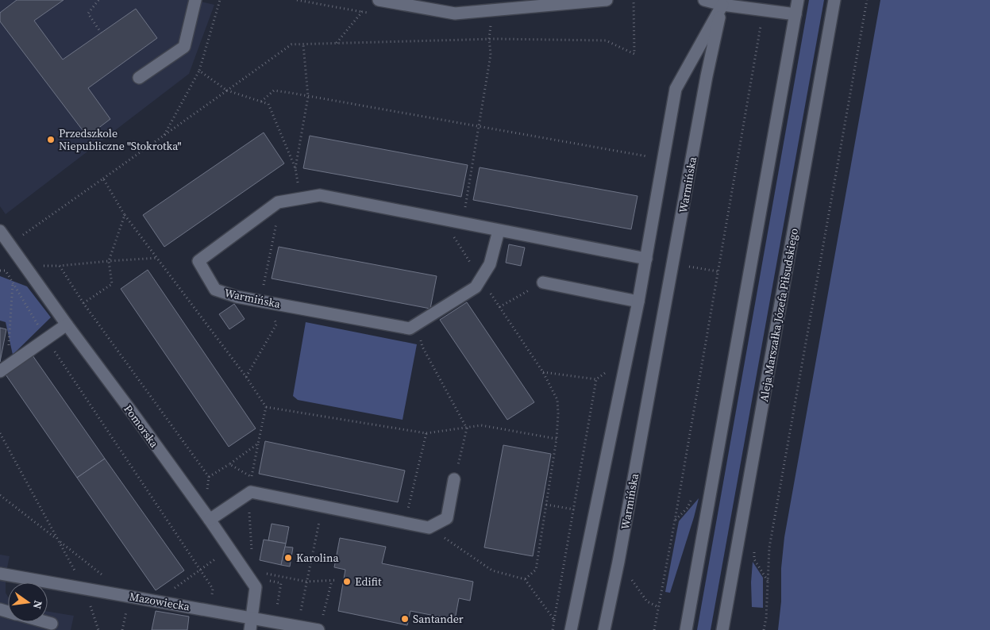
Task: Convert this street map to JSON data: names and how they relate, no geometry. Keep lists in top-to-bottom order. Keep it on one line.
{"streets":{"street":["Warmińska","Aleja Marszałka Józefa Piłsudskiego","Pomorska","Mazowiecka"]},"crossings":[["Pomorska","Mazowiecka"]],"places":["Przedszkole Niepubliczne \"Stokrotka\"","Karolina","Edifit","Santander"],"north":"right"}
